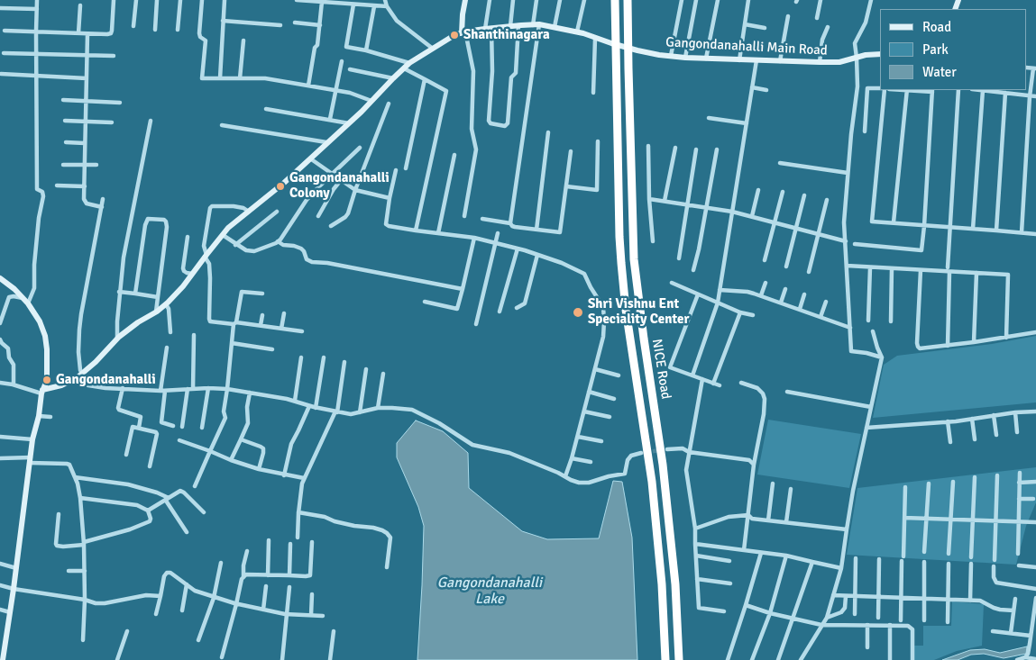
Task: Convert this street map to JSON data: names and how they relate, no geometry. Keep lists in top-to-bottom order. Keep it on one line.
{"streets":{"highway":["NICE Road"],"street":["Gangondanahalli Main Road"]},"water":["Gangondanahalli Lake"],"places":["Shanthinagara","Gangondanahalli Colony","Shri Vishnu Ent Speciality Center","Gangondanahalli"],"legend":["Road","Park","Water"]}
